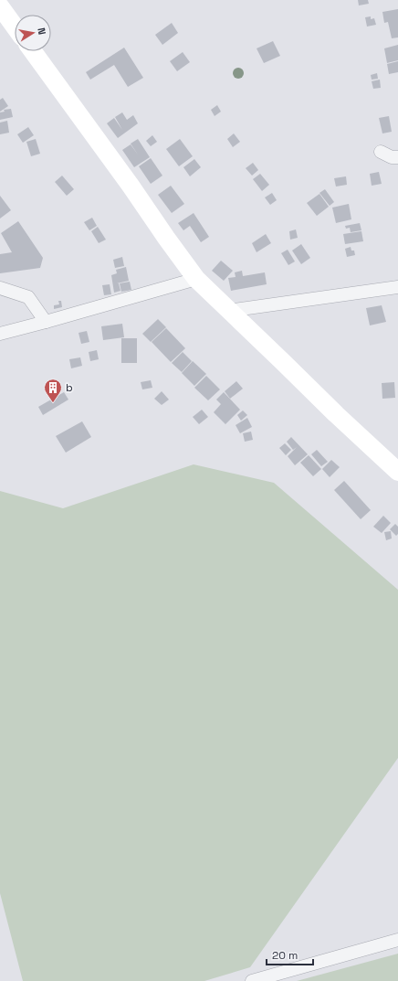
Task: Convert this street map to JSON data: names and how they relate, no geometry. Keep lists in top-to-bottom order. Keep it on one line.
{"places":{"building":["b"]},"scale_bar":"20 m","north":"right"}
